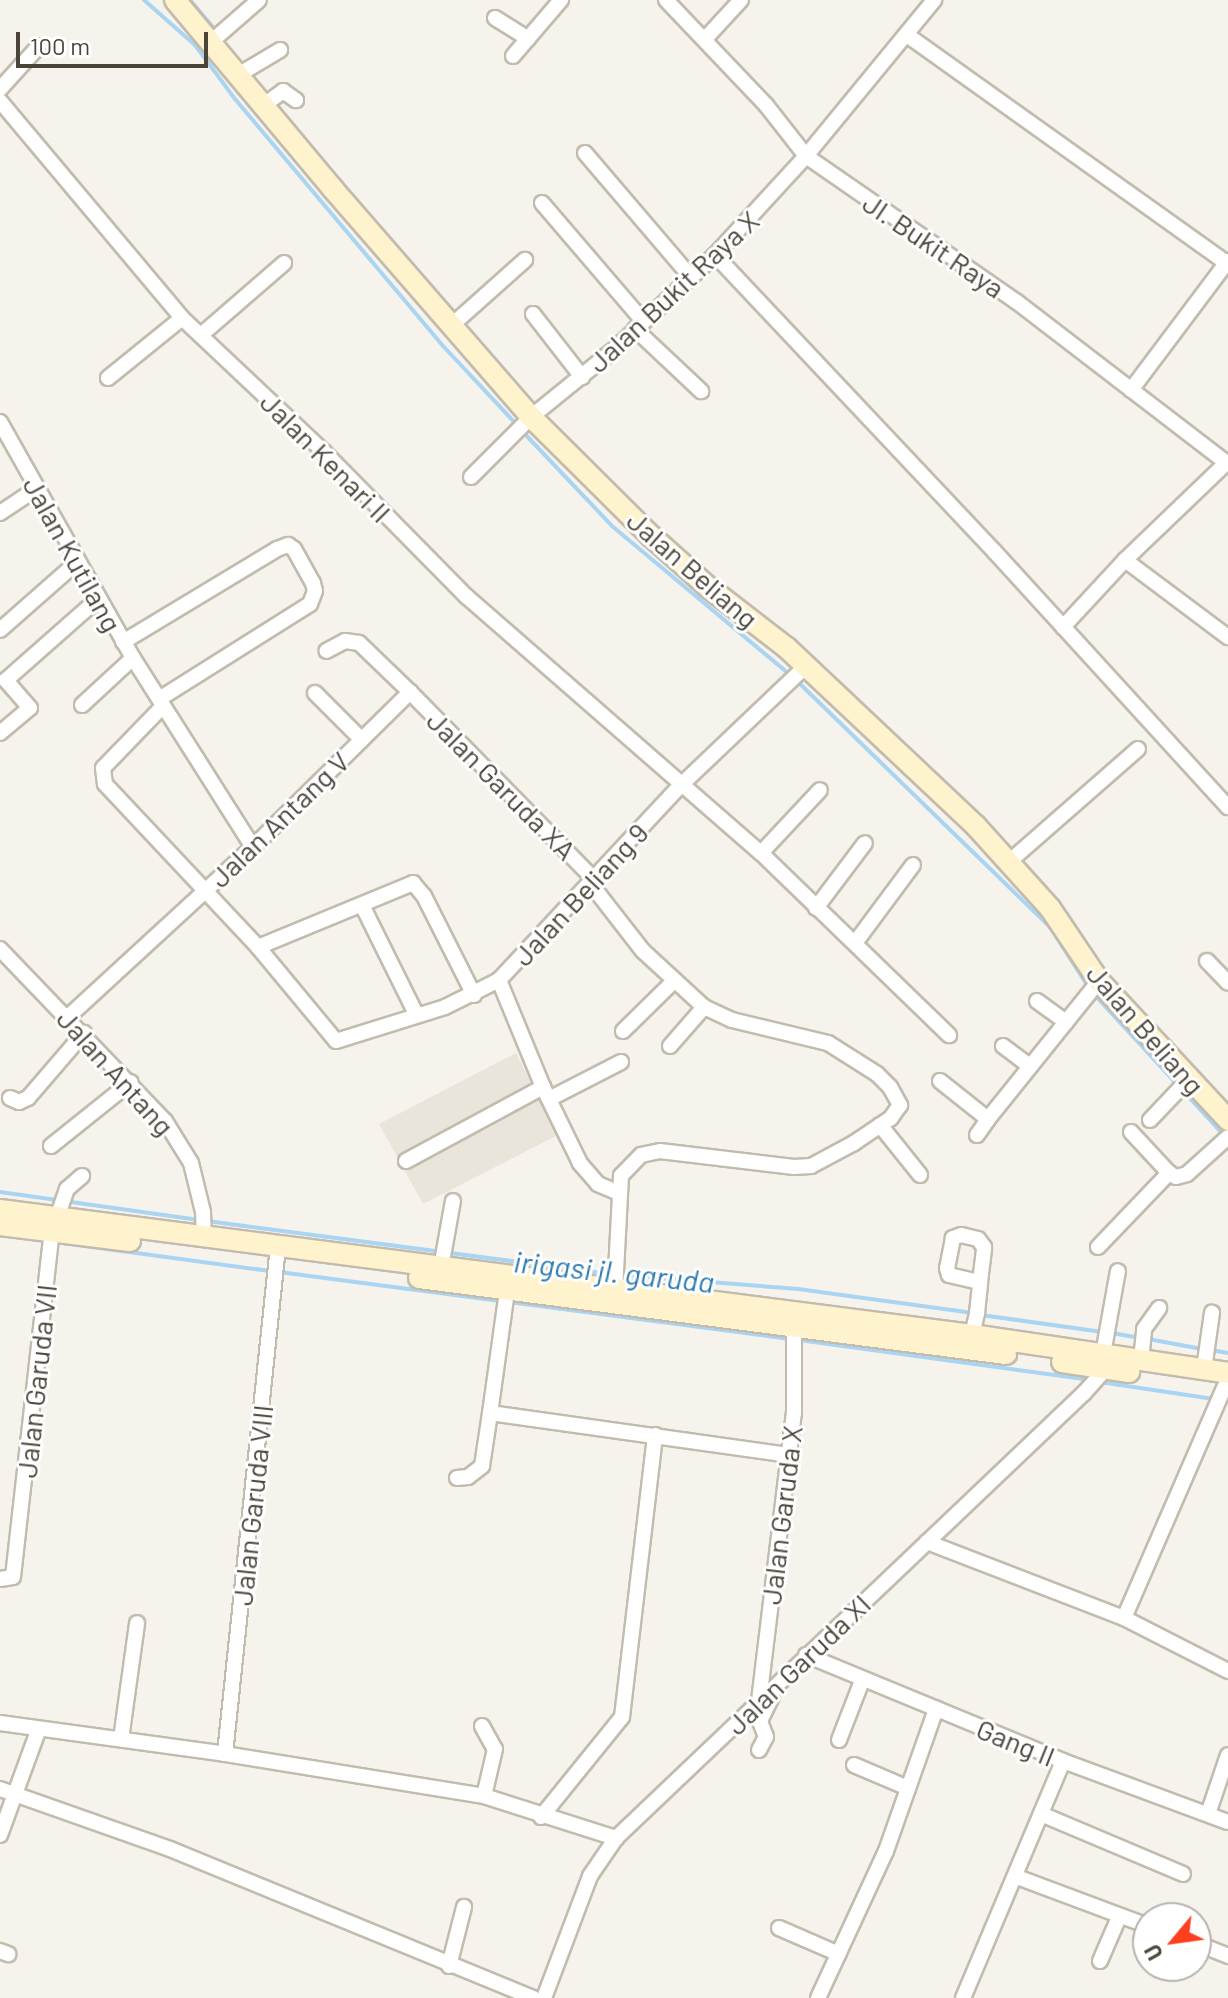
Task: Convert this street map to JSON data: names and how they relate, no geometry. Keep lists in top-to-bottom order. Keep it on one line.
{"streets":{"main road":["Jalan Beliang"],"street":["Jl. Bukit Raya","Jalan Bukit Raya X","Jalan Kenari II","Jalan Kutilang","Jalan Garuda XA","Jalan Antang V","Jalan Beliang 9","Jalan Antang","Jalan Garuda VII","Jalan Garuda VIII","Jalan Garuda X","Jalan Garuda XI","Gang II"]},"crossings":[["Jl. Bukit Raya","Jalan Bukit Raya X"],["Jalan Bukit Raya X","Jalan Beliang"],["Jalan Kenari II","Jalan Beliang 9"],["Jalan Kutilang","Jalan Antang V"],["Jalan Beliang","Jalan Beliang 9"],["Jalan Garuda XA","Jalan Antang V"],["Jalan Garuda XA","Jalan Beliang 9"],["Jalan Antang V","Jalan Antang"],["Jalan Garuda X","Jalan Garuda XI"],["Jalan Garuda XI","Gang II"]],"water":["irigasi jl. garuda"],"scale_bar":"100 m","north":"bottom left"}
